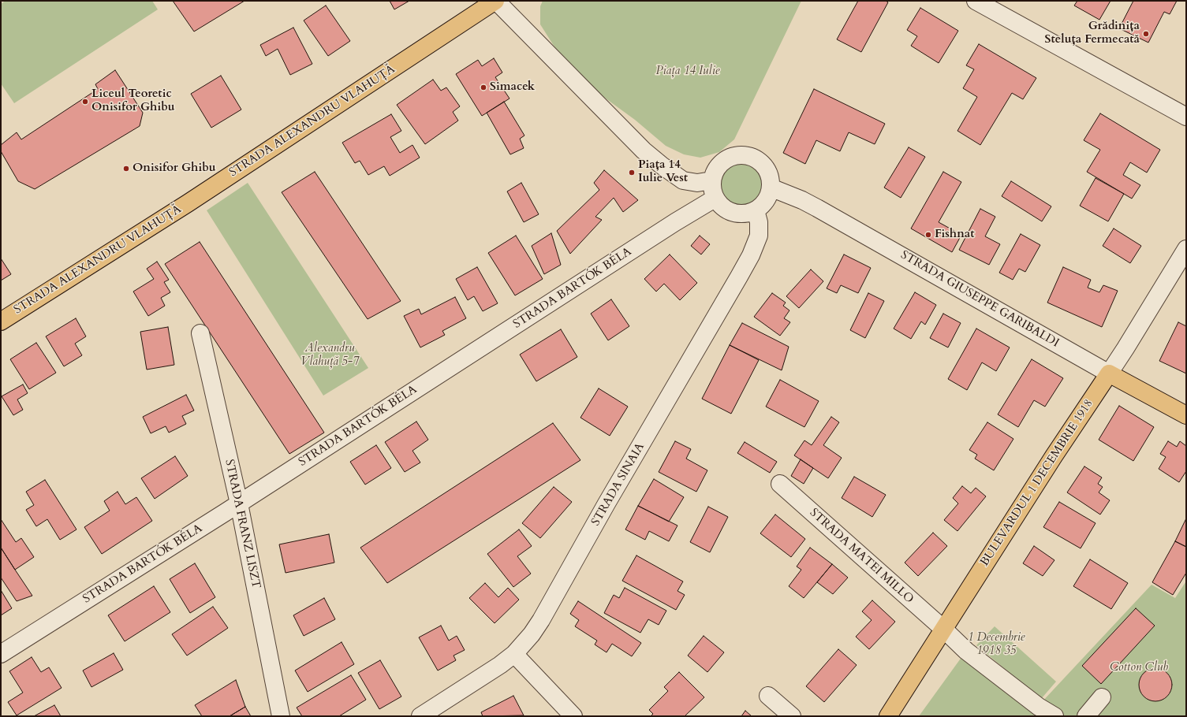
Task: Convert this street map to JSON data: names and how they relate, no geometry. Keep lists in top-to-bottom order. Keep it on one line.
{"streets":{"main road":["STRADA ALEXANDRU VLAHUȚĂ","STRADA GIUSEPPE GARIBALDI","BULEVARDUL 1 DECEMBRIE 1918"],"street":["STRADA BARTÓK BÉLA","STRADA SINAIA","STRADA FRANZ LISZT","STRADA MATEI MILLO"]},"crossings":[["STRADA BARTÓK BÉLA","STRADA GIUSEPPE GARIBALDI"],["STRADA BARTÓK BÉLA","STRADA SINAIA"],["STRADA BARTÓK BÉLA","STRADA FRANZ LISZT"],["STRADA GIUSEPPE GARIBALDI","BULEVARDUL 1 DECEMBRIE 1918"],["STRADA GIUSEPPE GARIBALDI","STRADA SINAIA"],["BULEVARDUL 1 DECEMBRIE 1918","STRADA MATEI MILLO"]],"parks":["Piața 14 Iulie","Alexandru Vlahuță 5-7","1 Decembrie 1918 35","Cotton Club"],"places":["Grădinița Steluța Fermecată","Simacek","Liceul Teoretic Onisifor Ghibu","Onisifor Ghibu","Piața 14 Iulie Vest","Fishnat"]}
